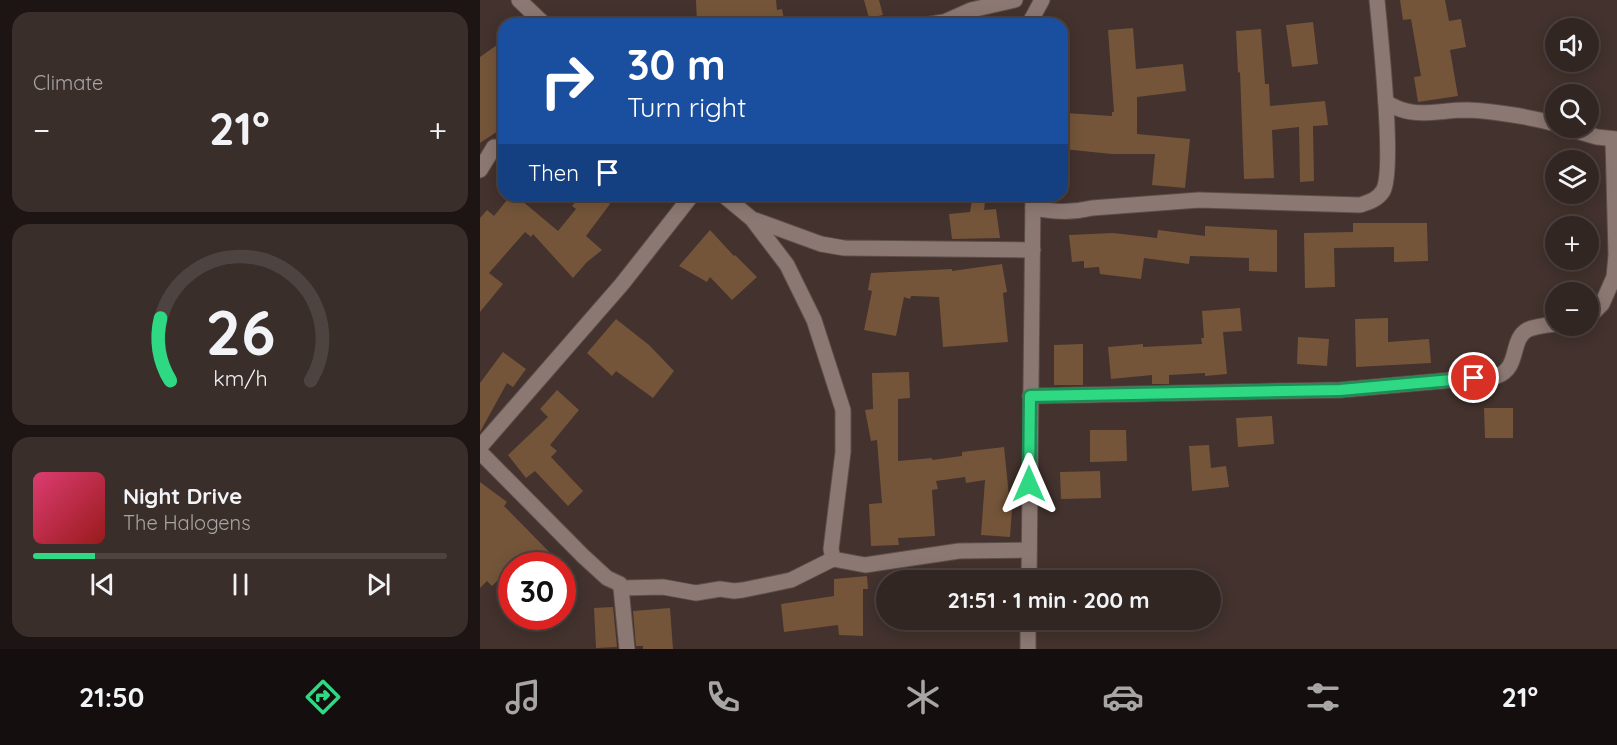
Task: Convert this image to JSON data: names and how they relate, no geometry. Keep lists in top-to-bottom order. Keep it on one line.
{"page":{"tile":"Climate","map_buttons":["+","−"],"turn":["30 m","Turn right"],"heat":["−","21°","+"],"then":"Then","song":["Night Drive","The Halogens"],"limit":"30","trip":"21:51 · 1 min · 200 m","tabs":["21:50","21°"],"gauge":["26","km/h"]}}
